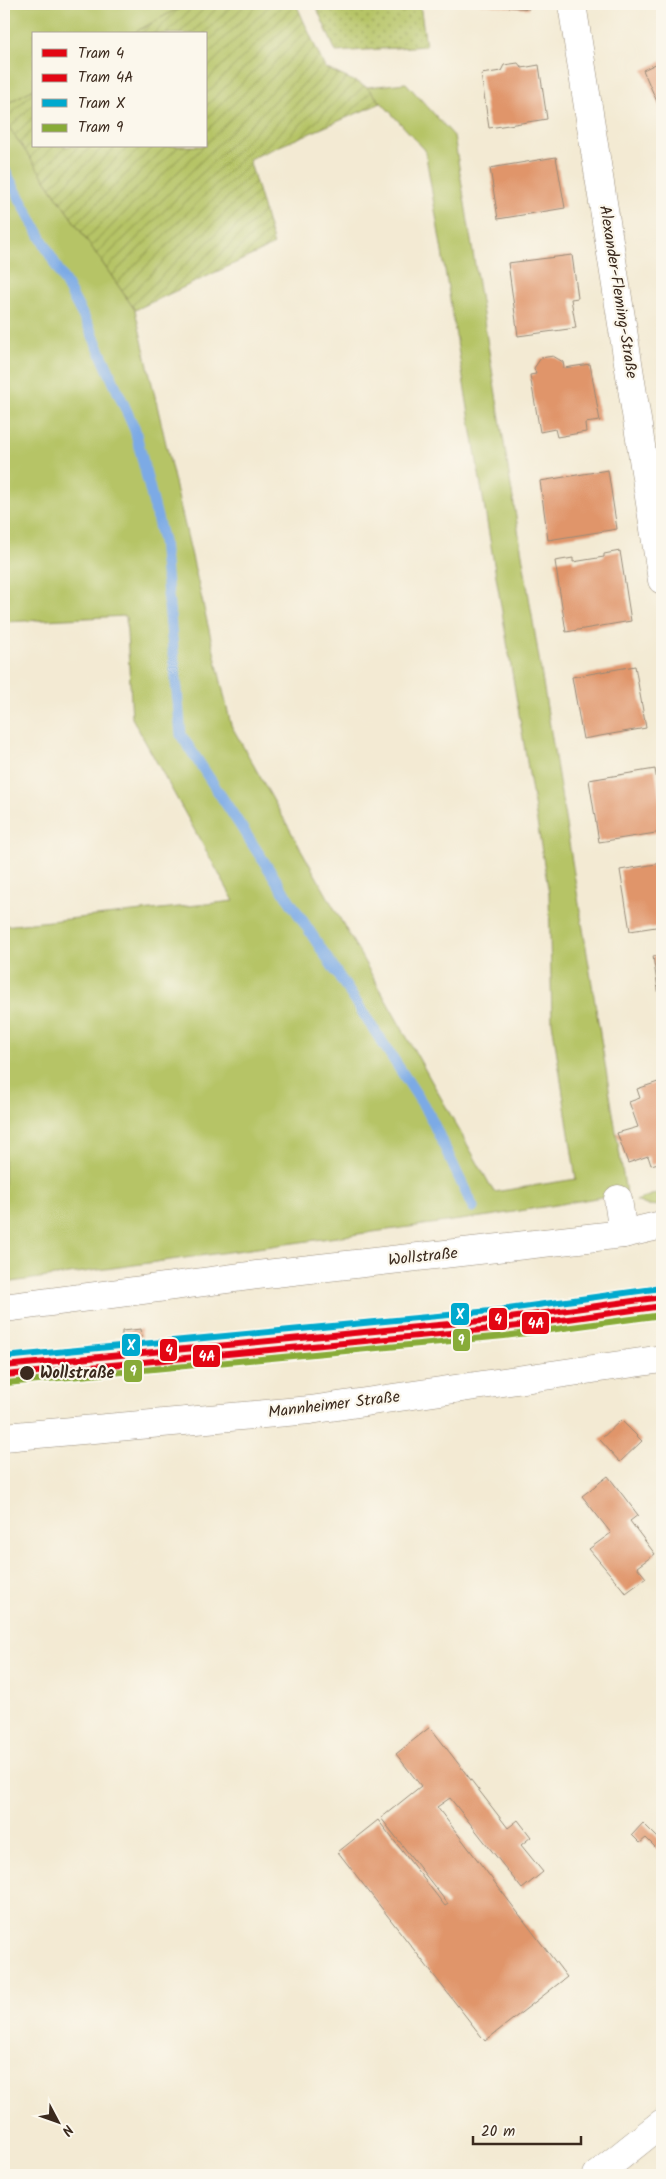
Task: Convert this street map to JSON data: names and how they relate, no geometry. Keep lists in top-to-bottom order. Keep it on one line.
{"streets":{"street":["Alexander-Fleming-Straße","Wollstraße","Mannheimer Straße"]},"places":["Wollstraße"],"lines":["tram line X","tram line 4","tram line 4A","tram line 9"],"legend":["Tram 4","Tram 4A","Tram X","Tram 9"],"scale_bar":"20 m","north":"bottom right"}
